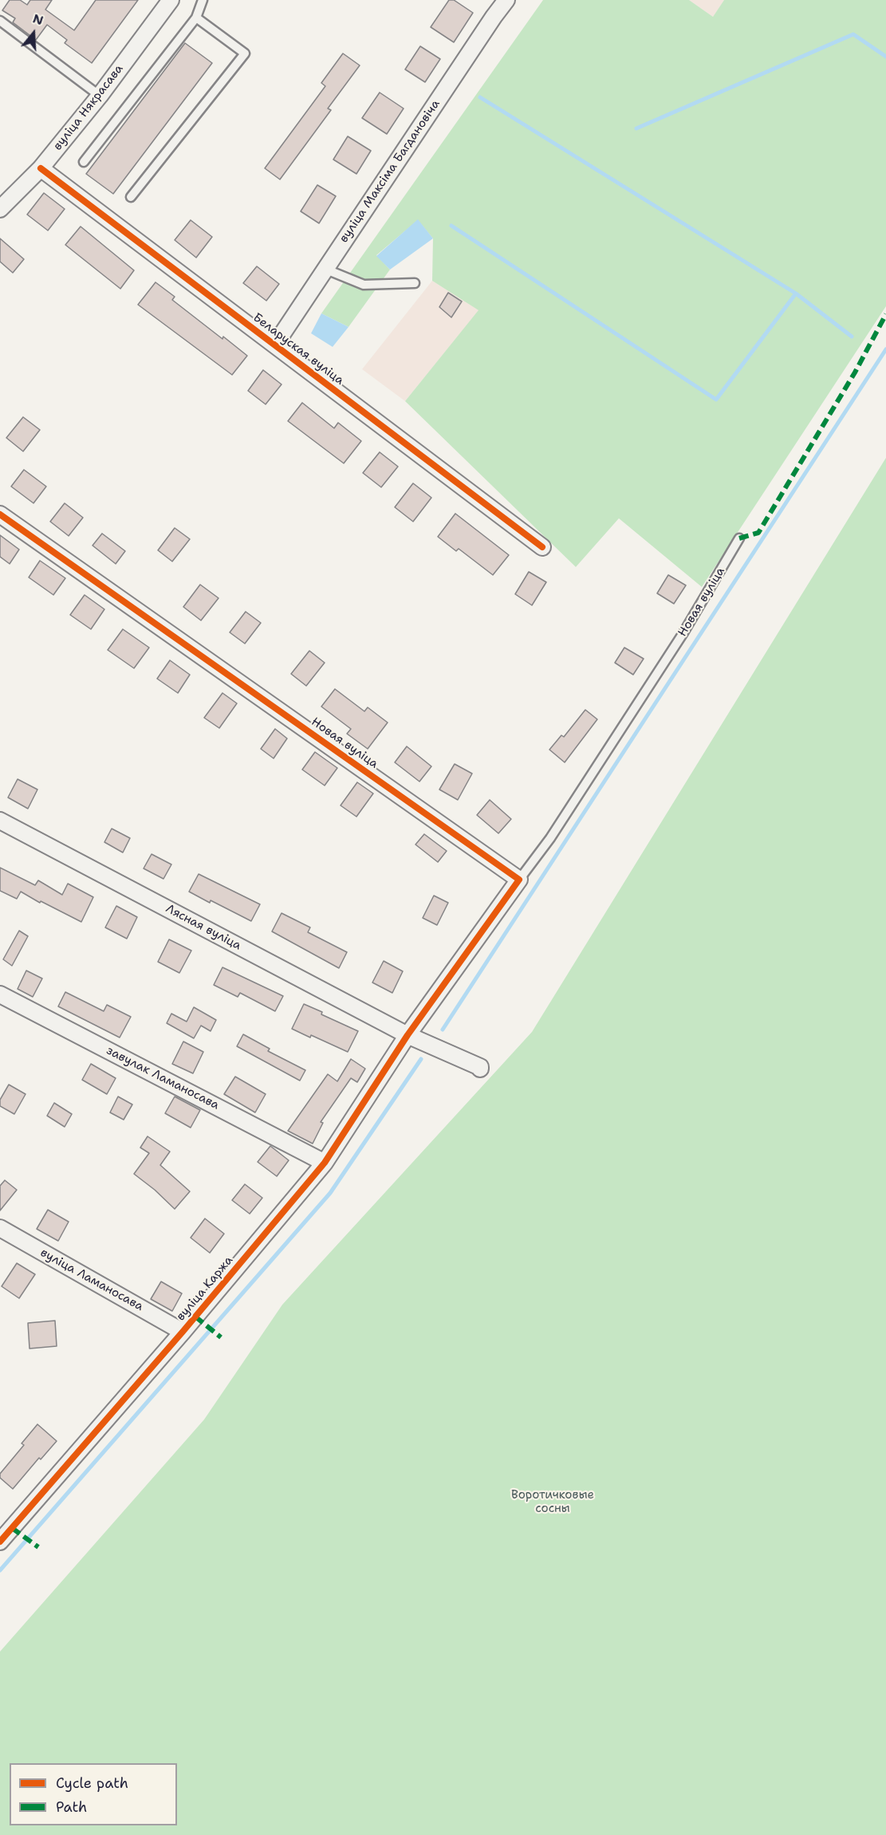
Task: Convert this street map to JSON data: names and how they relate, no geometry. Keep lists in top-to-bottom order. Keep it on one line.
{"streets":{"street":["вуліца Някрасава","вуліца Максіма Багдановіча","Беларуская вуліца","Новая вуліца","Лясная вуліца","завулак Ламаносава","вуліца Ламаносава","вуліца Каржа"]},"crossings":[["вуліца Някрасава","Беларуская вуліца"],["вуліца Максіма Багдановіча","Беларуская вуліца"],["Новая вуліца","Лясная вуліца"],["Новая вуліца","вуліца Каржа"],["Лясная вуліца","вуліца Каржа"],["завулак Ламаносава","вуліца Каржа"],["вуліца Ламаносава","вуліца Каржа"]],"parks":["Воротичковые сосны"],"legend":["Cycle path","Path"],"north":"top"}
